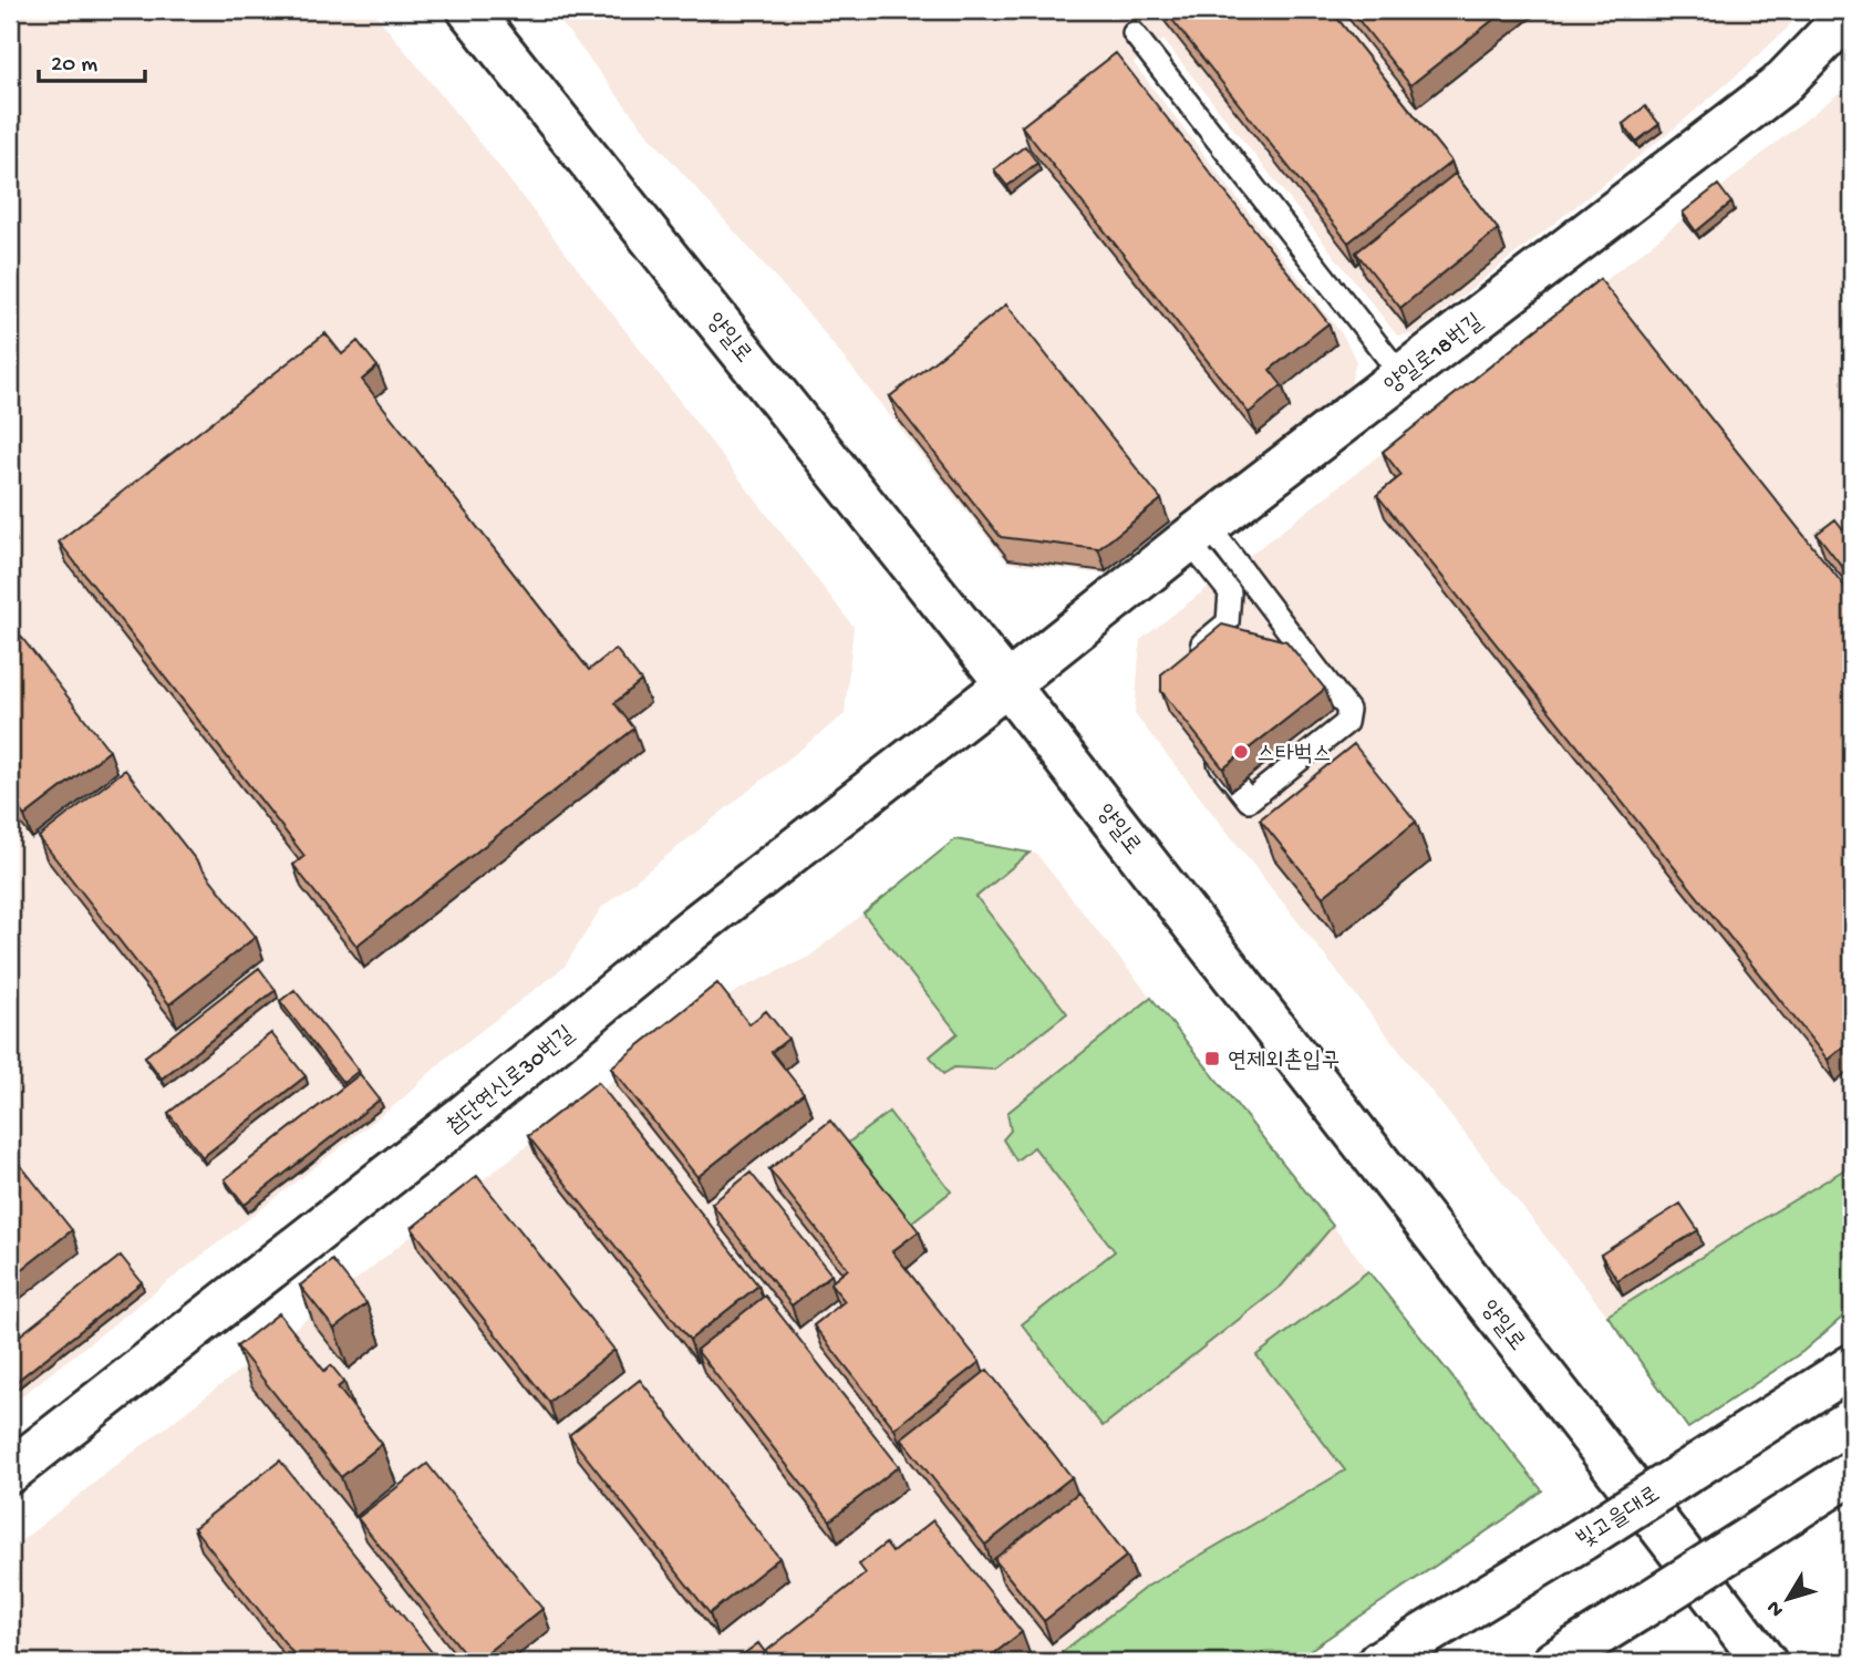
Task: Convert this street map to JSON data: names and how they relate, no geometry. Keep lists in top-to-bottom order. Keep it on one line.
{"streets":{"main road":["양일로","양일로18번길","첨단연신로30번길","빛고을대로"]},"crossings":[["양일로","양일로18번길"],["양일로","첨단연신로30번길"],["양일로18번길","첨단연신로30번길"]],"places":{"other":["스타벅스"],"transit":["연제외촌입구"]},"scale_bar":"20 m","north":"bottom left"}
